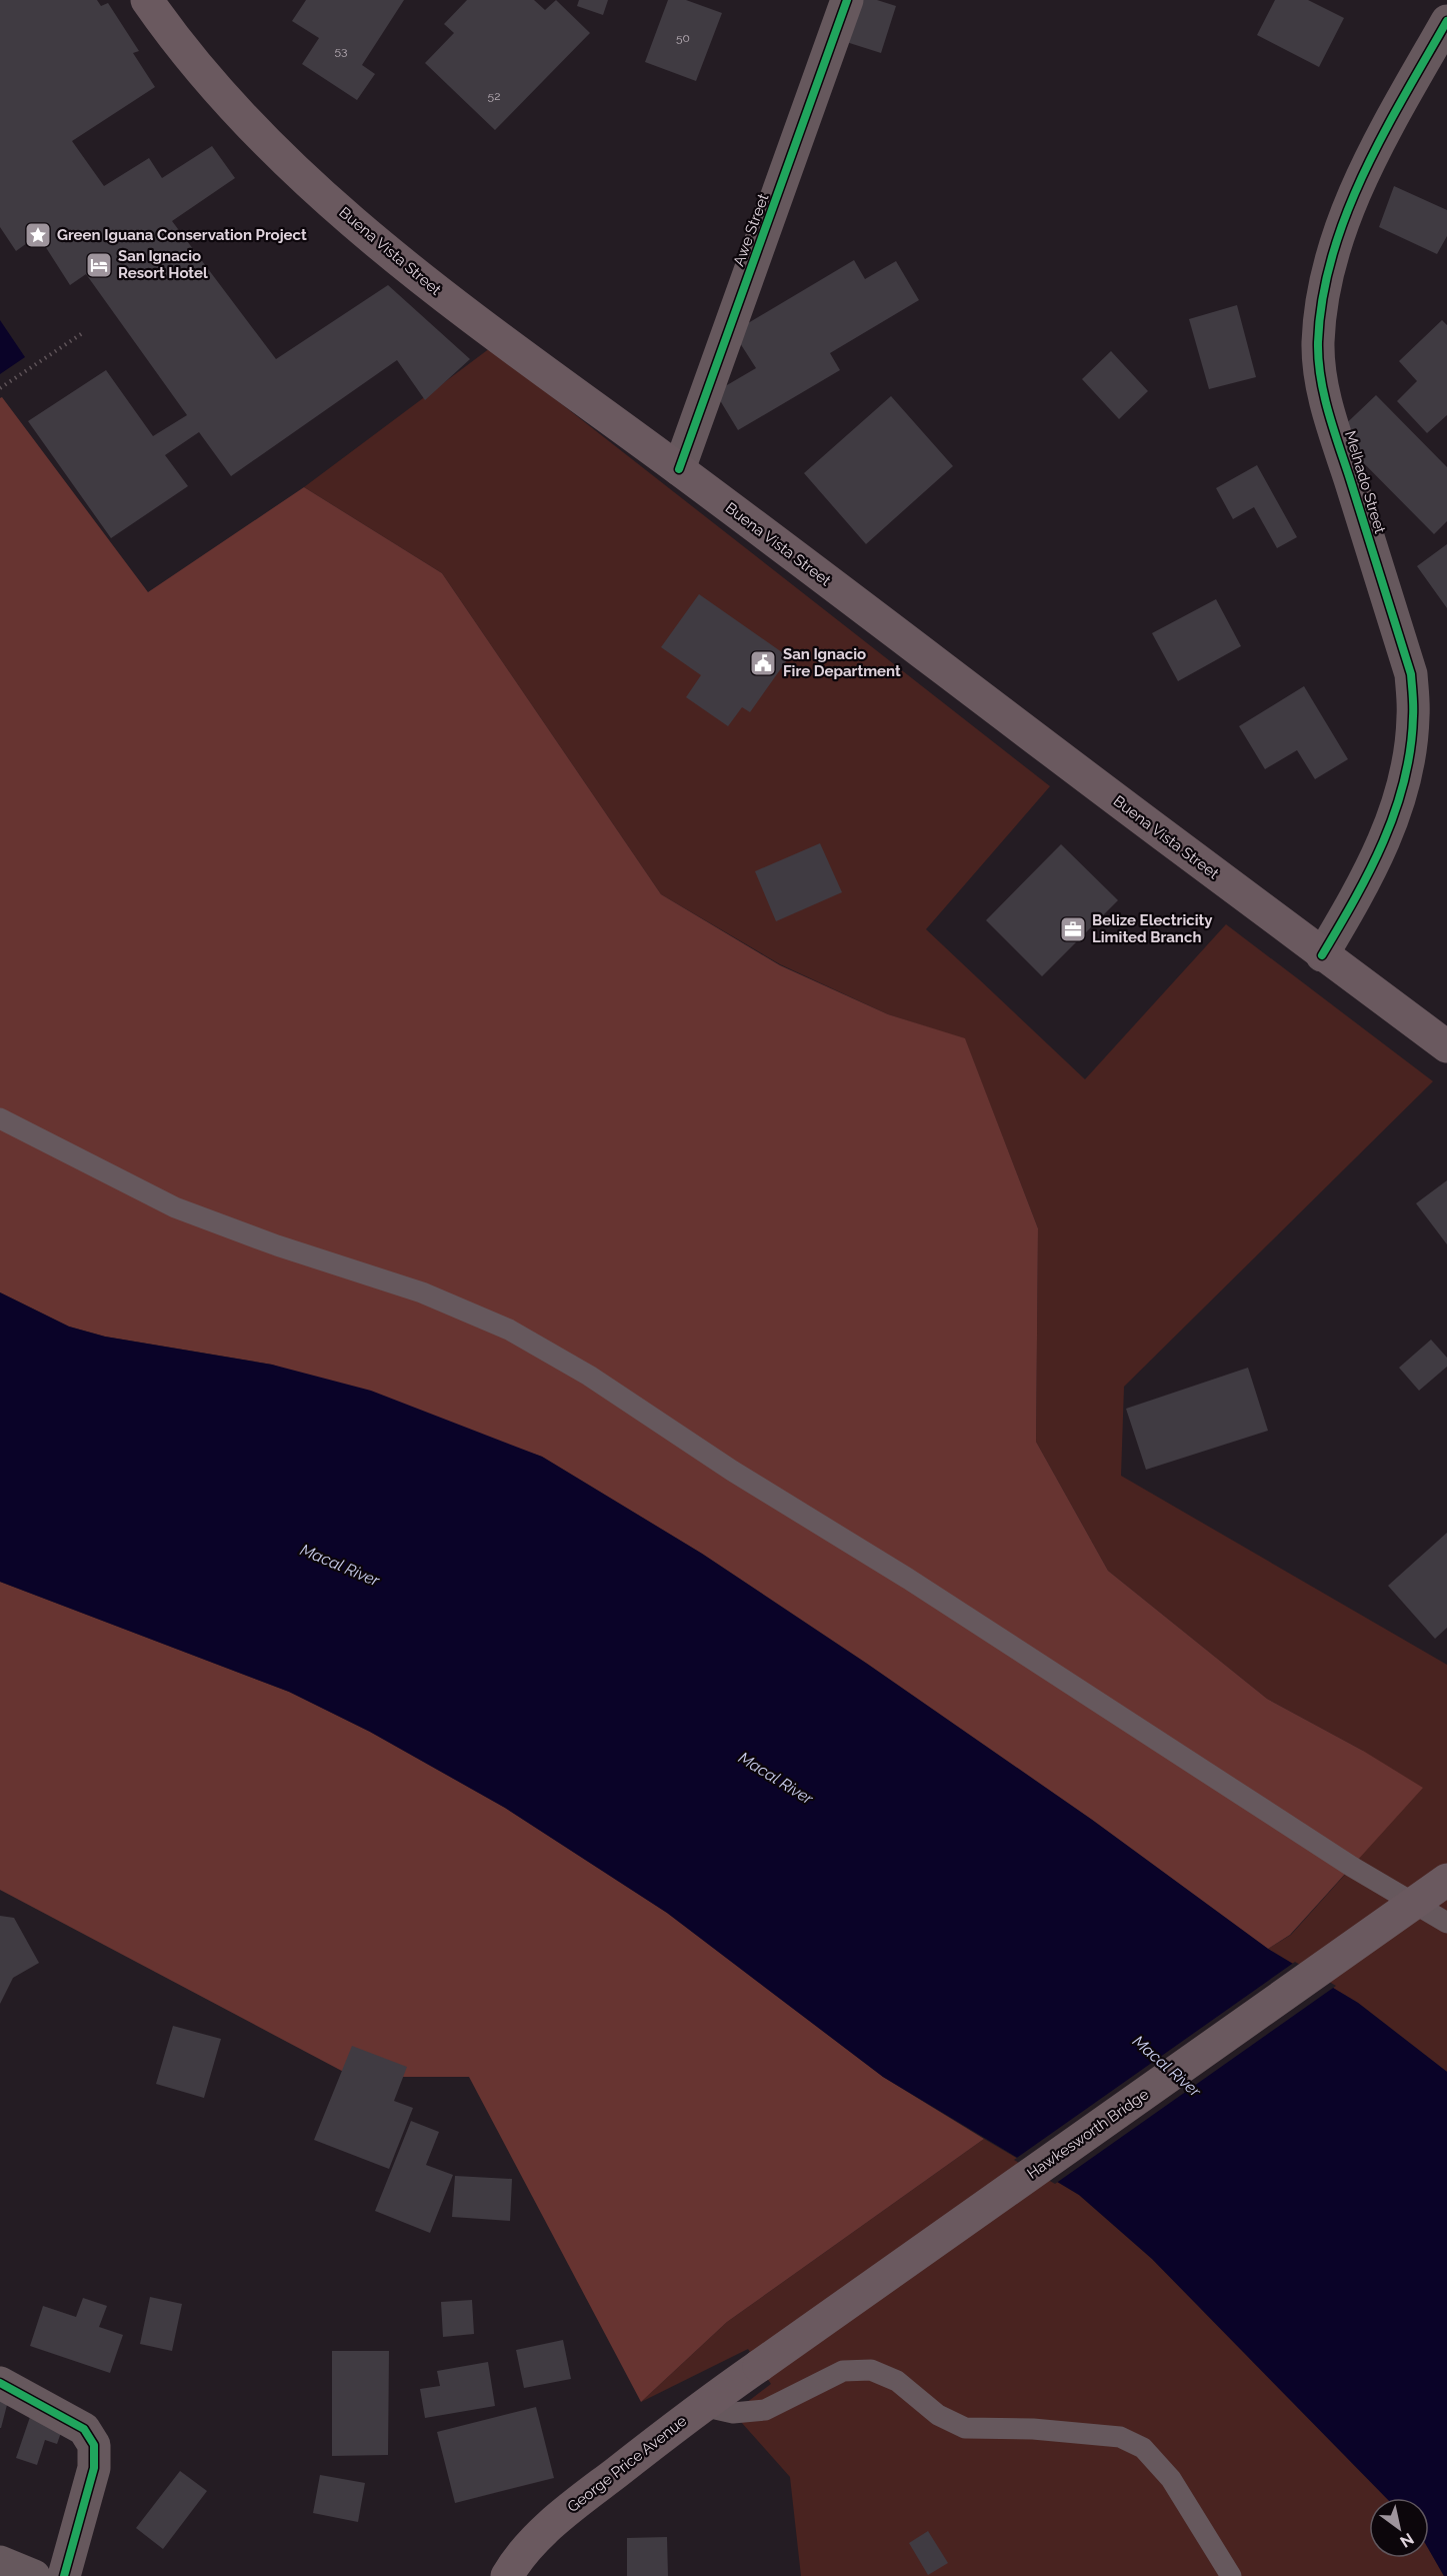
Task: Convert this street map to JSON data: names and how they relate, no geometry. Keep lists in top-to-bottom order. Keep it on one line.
{"streets":{"main road":["Buena Vista Street","Hawkesworth Bridge","George Price Avenue"],"street":["Awe Street","Melhado Street"]},"crossings":[["Awe Street","Buena Vista Street"],["Buena Vista Street","Melhado Street"],["Hawkesworth Bridge","George Price Avenue"]],"water":["Macal River"],"places":{"place":["Green Iguana Conservation Project"],"hotel":["San Ignacio Resort Hotel"],"public building":["San Ignacio Fire Department"],"office":["Belize Electricity Limited Branch"]},"house_numbers":["50","53","52"],"north":"bottom right"}
